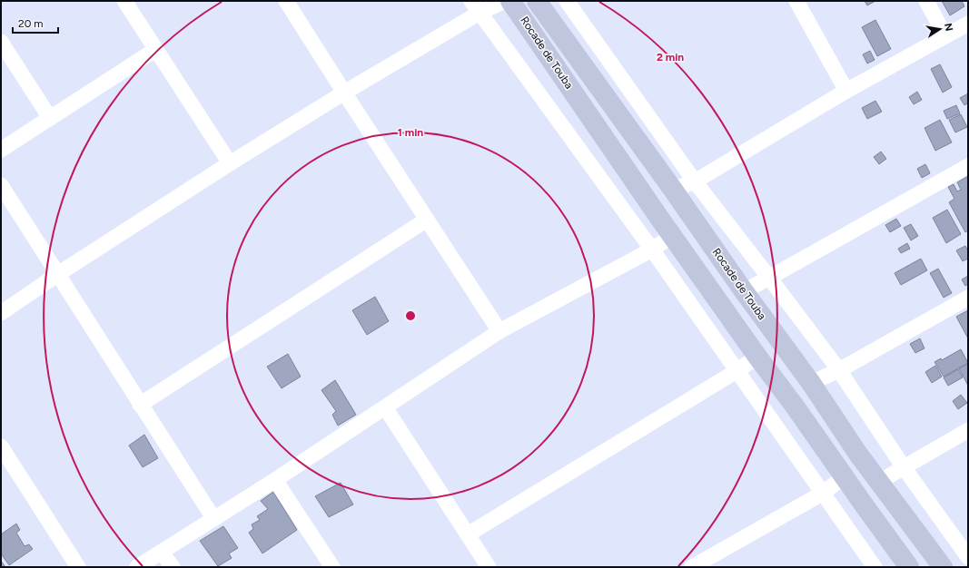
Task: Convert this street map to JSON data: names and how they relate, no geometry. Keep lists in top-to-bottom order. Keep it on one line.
{"streets":{"main road":["Rocade de Touba"]},"scale_bar":"20 m","north":"right","rings":["2 min","1 min"]}
